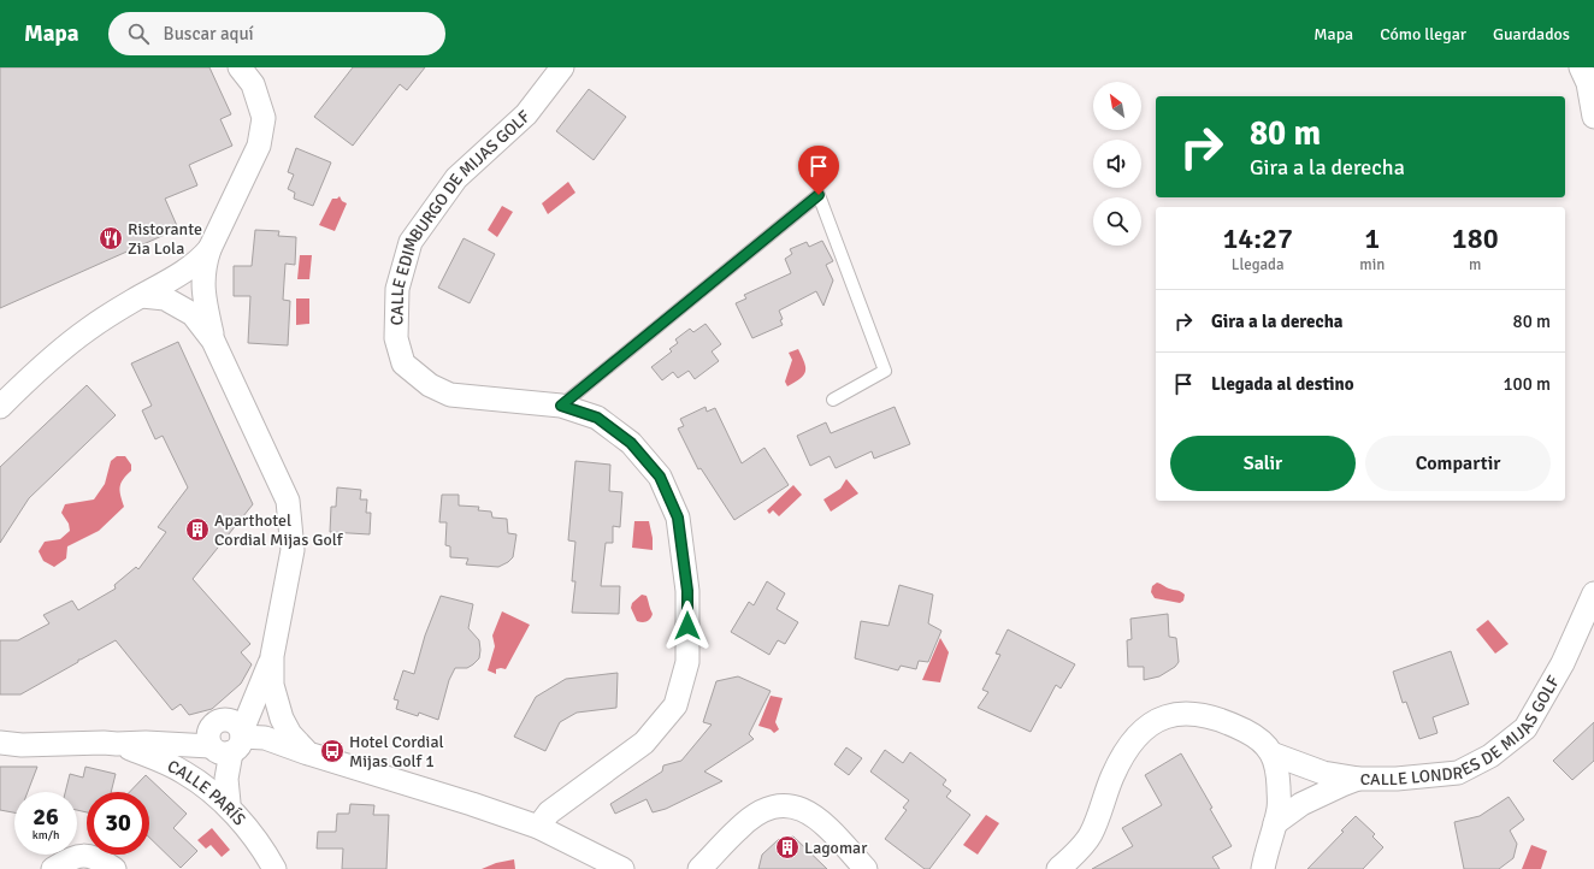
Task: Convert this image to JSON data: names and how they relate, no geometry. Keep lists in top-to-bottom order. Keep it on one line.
{"streets":{"street":["CALLE EDIMBURGO DE MIJAS GOLF","CALLE LONDRES DE MIJAS GOLF","CALLE PARÍS"]},"places":{"restaurant":["Ristorante Zia Lola"],"building":["Aparthotel Cordial Mijas Golf","Lagomar"],"bus stop":["Hotel Cordial Mijas Golf 1"]},"north":"top left","page":{"header":"Mapa","search":"Buscar aquí","nav":["Mapa","Cómo llegar","Guardados"],"turn":["80 m","Gira a la derecha"],"eta":["14:27","Llegada","1","min","180","m"],"list":[{"name":"Gira a la derecha","value":"80 m"},{"name":"Llegada al destino","value":"100 m"}],"buttons":["Salir","Compartir"],"speed":"26 km/h","limit":"30"}}
